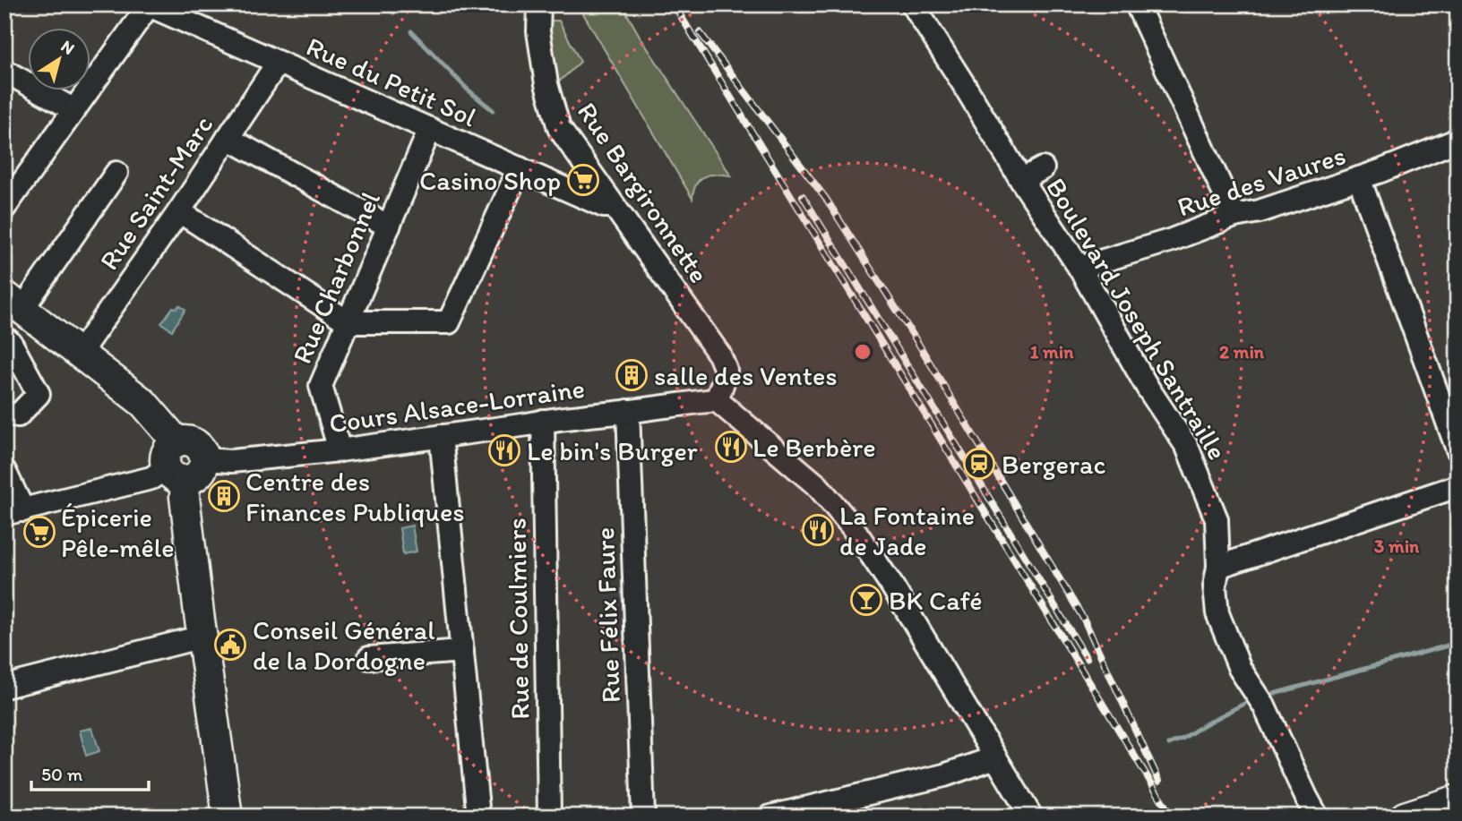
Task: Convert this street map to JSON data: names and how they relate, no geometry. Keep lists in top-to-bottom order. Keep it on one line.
{"streets":{"street":["Rue du Petit Sol","Rue des Vaures","Rue Saint-Marc","Rue Bargironnette","Rue Charbonnel","Boulevard Joseph Santraille","Cours Alsace-Lorraine","Rue Félix Faure","Rue de Coulmiers"]},"crossings":[["Rue du Petit Sol","Rue Saint-Marc"],["Rue du Petit Sol","Rue Bargironnette"],["Rue du Petit Sol","Rue Charbonnel"],["Rue des Vaures","Boulevard Joseph Santraille"],["Rue Bargironnette","Cours Alsace-Lorraine"],["Rue Charbonnel","Cours Alsace-Lorraine"],["Cours Alsace-Lorraine","Rue Félix Faure"],["Cours Alsace-Lorraine","Rue de Coulmiers"]],"places":{"supermarket":["Casino Shop","Épicerie Pêle-mêle"],"building":["salle des Ventes","Centre des Finances Publiques"],"restaurant":["Le Berbère","Le bin's Burger","La Fontaine de Jade"],"station":["Bergerac"],"bar":["BK Café"],"public building":["Conseil Général de la Dordogne"]},"scale_bar":"50 m","north":"top right","rings":["1 min","2 min","3 min"]}
